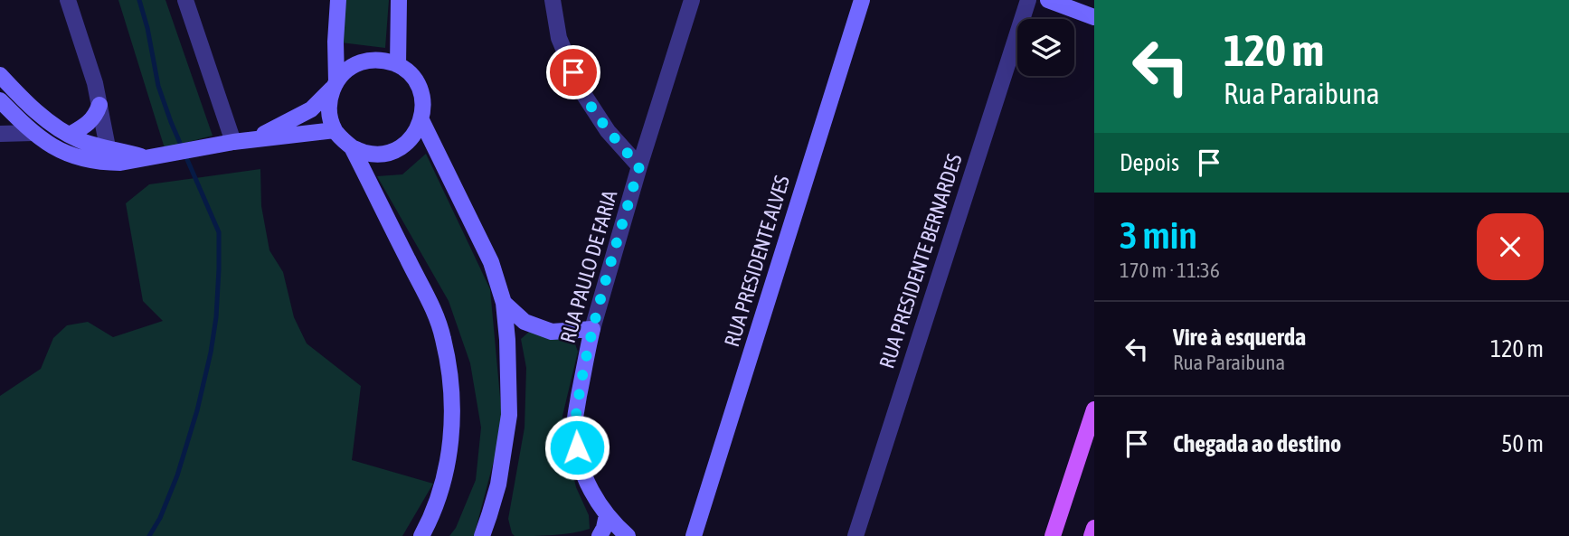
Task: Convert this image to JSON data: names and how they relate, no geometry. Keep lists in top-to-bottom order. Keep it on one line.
{"streets":{"street":["RUA PRESIDENTE ALVES","RUA PRESIDENTE BERNARDES","RUA PAULO DE FARIA"]},"page":{"turn":["120 m","Rua Paraibuna"],"then":"Depois","heading":["3 min","170 m · 11:36"],"list":[{"name":"Vire à esquerda","note":"Rua Paraibuna","value":"120 m"},{"name":"Chegada ao destino","value":"50 m"}]}}
